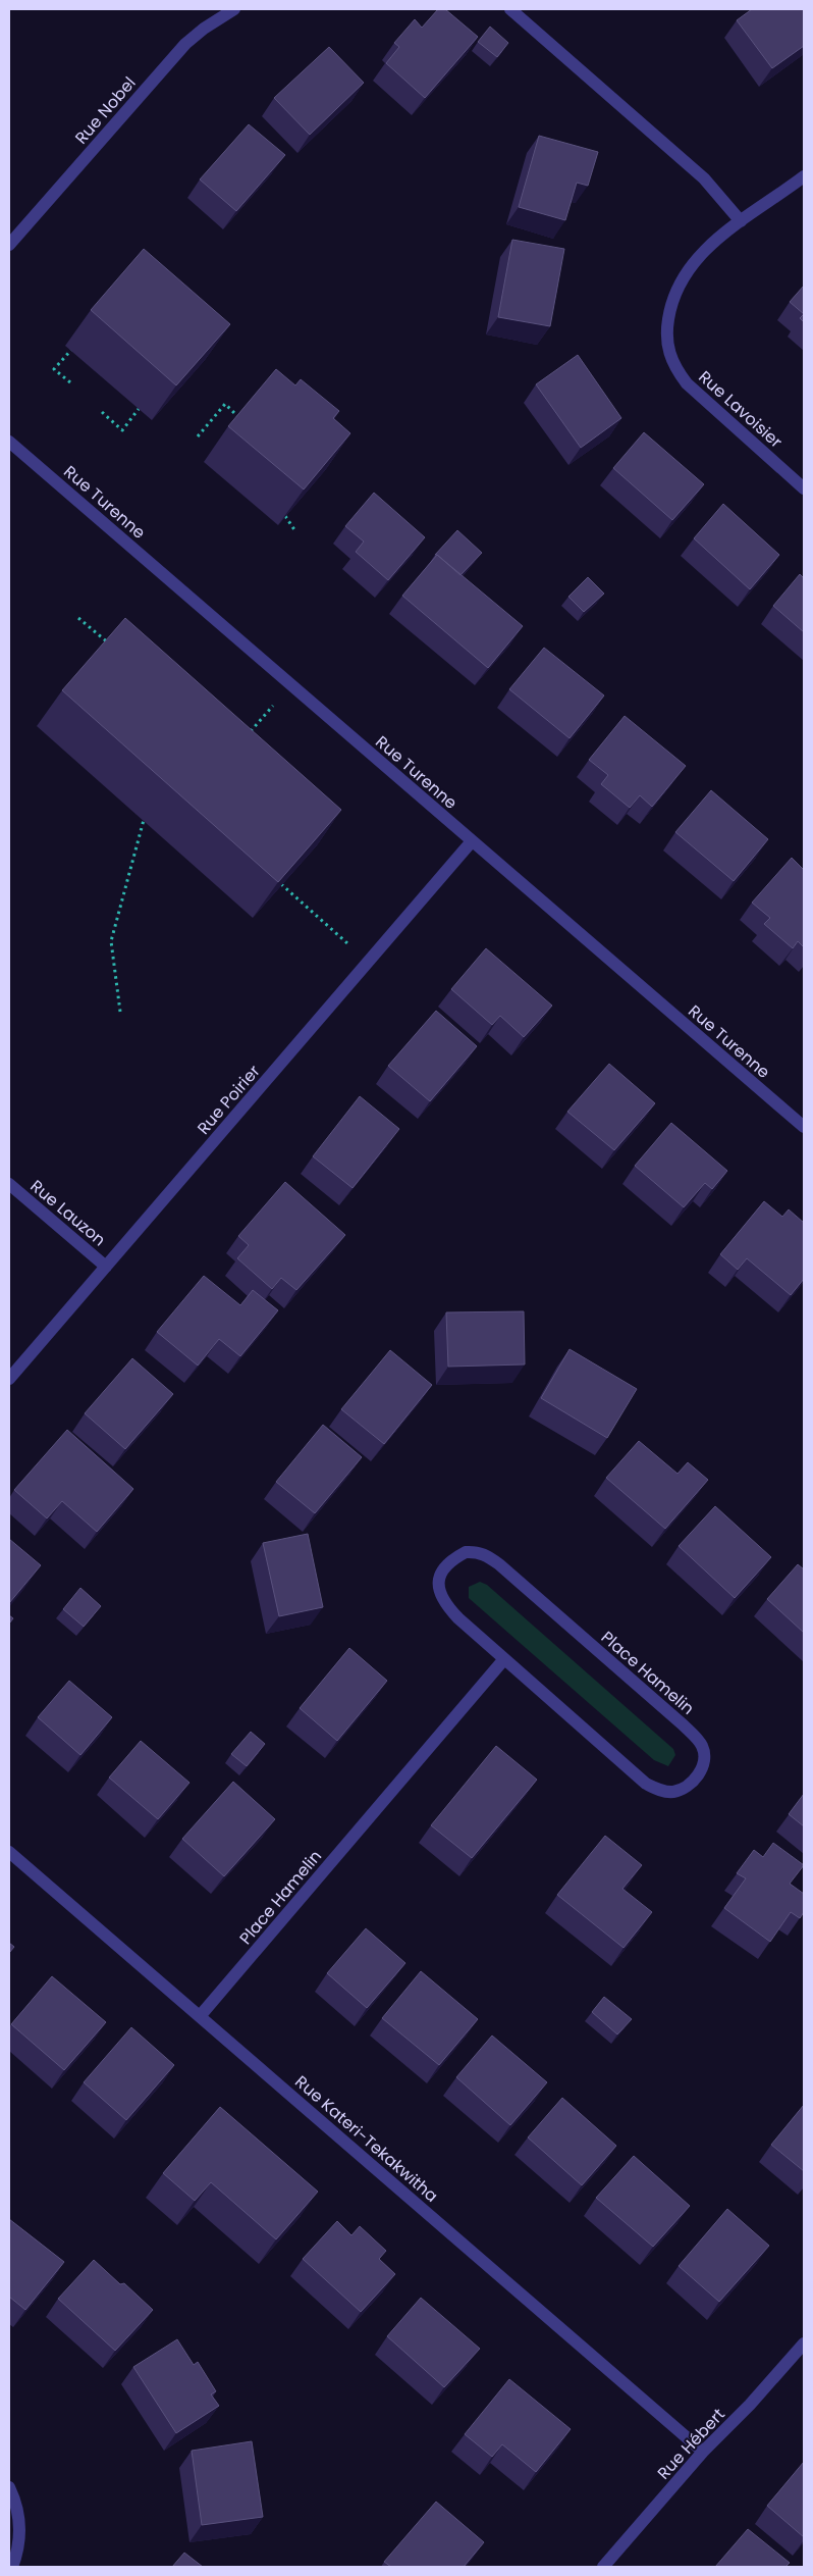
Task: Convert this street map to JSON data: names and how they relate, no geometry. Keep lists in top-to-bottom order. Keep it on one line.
{"streets":{"street":["Rue Nobel","Rue Lavoisier","Rue Turenne","Rue Poirier","Rue Lauzon","Place Hamelin","Rue Kateri-Tekakwitha","Rue Hébert"]},"crossings":[["Rue Turenne","Rue Poirier"],["Rue Poirier","Rue Lauzon"],["Place Hamelin","Rue Kateri-Tekakwitha"],["Rue Kateri-Tekakwitha","Rue Hébert"]]}
